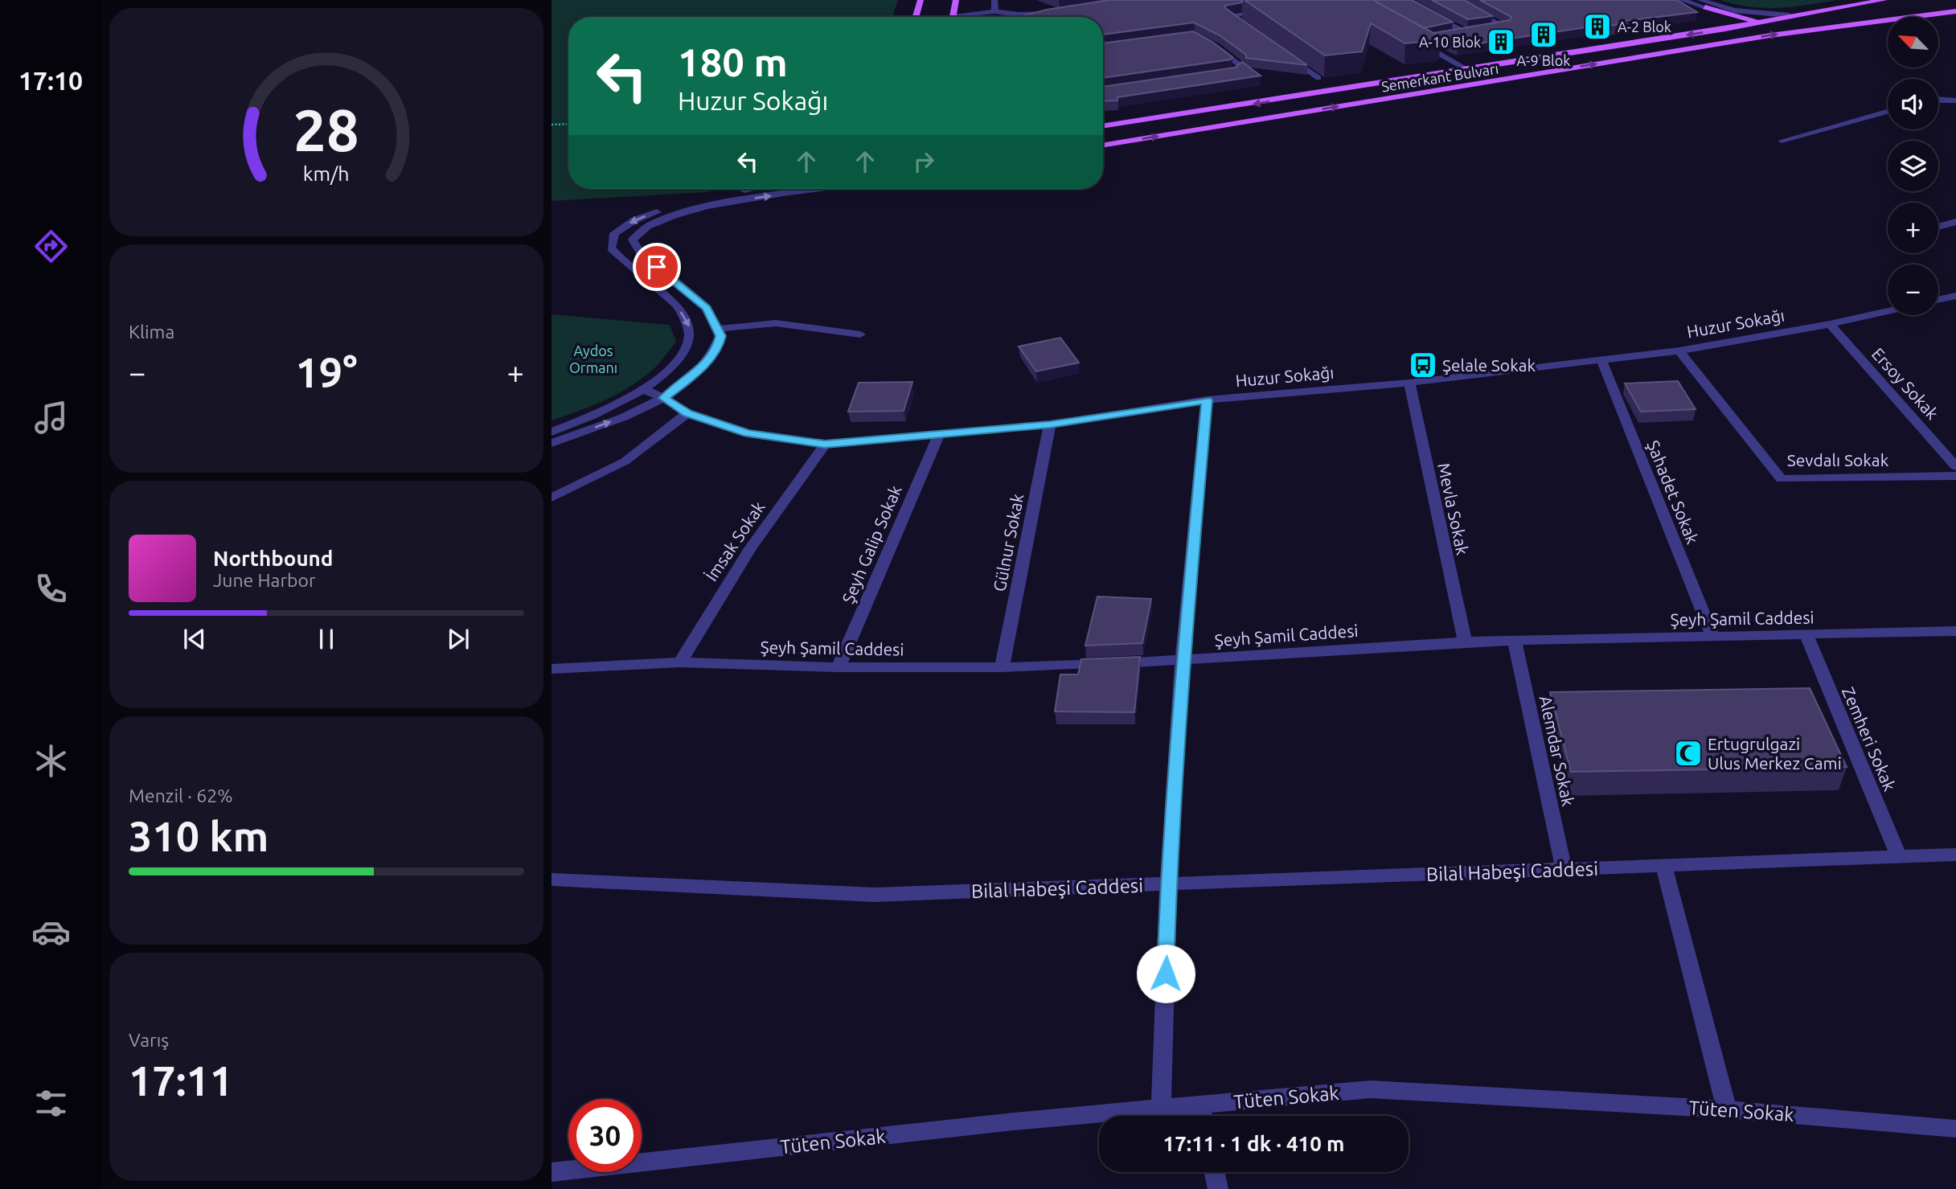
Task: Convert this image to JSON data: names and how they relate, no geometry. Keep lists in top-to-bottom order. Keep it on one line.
{"streets":{"main road":["Semerkant Bulvarı"],"street":["Huzur Sokağı","Ersoy Sokak","Sevdalı Sokak","Şahadet Sokak","Mevla Sokak","İmsak Sokak","Gülnur Sokak","Şeyh Galip Sokak","Şeyh Şamil Caddesi","Zemheri Sokak","Alemdar Sokak","Bilal Habeşi Caddesi","Tüten Sokak"]},"crossings":[["Huzur Sokağı","Ersoy Sokak"],["Huzur Sokağı","Sevdalı Sokak"],["Huzur Sokağı","Şahadet Sokak"],["Huzur Sokağı","Mevla Sokak"],["Huzur Sokağı","İmsak Sokak"],["Huzur Sokağı","Gülnur Sokak"],["Huzur Sokağı","Şeyh Galip Sokak"],["Şahadet Sokak","Şeyh Şamil Caddesi"],["Mevla Sokak","Şeyh Şamil Caddesi"],["İmsak Sokak","Şeyh Şamil Caddesi"],["Gülnur Sokak","Şeyh Şamil Caddesi"],["Şeyh Galip Sokak","Şeyh Şamil Caddesi"],["Şeyh Şamil Caddesi","Zemheri Sokak"],["Şeyh Şamil Caddesi","Alemdar Sokak"],["Zemheri Sokak","Bilal Habeşi Caddesi"],["Alemdar Sokak","Bilal Habeşi Caddesi"]],"parks":["Aydos Ormanı"],"places":{"building":["A-2 Blok","A-9 Blok","A-10 Blok"],"bus stop":["Şelale Sokak"],"mosque":["Ertugrulgazi Ulus Merkez Cami"]},"north":"top left","page":{"tabs":"17:10","map_buttons":["+","−"],"turn":["180 m","Huzur Sokağı"],"tile":["Klima",["Menzil · 62%","310 km"],["Varış","17:11"]],"heat":["−","19°","+"],"song":["Northbound","June Harbor"],"limit":"30","trip":"17:11 · 1 dk · 410 m","gauge":["28","km/h"]}}
